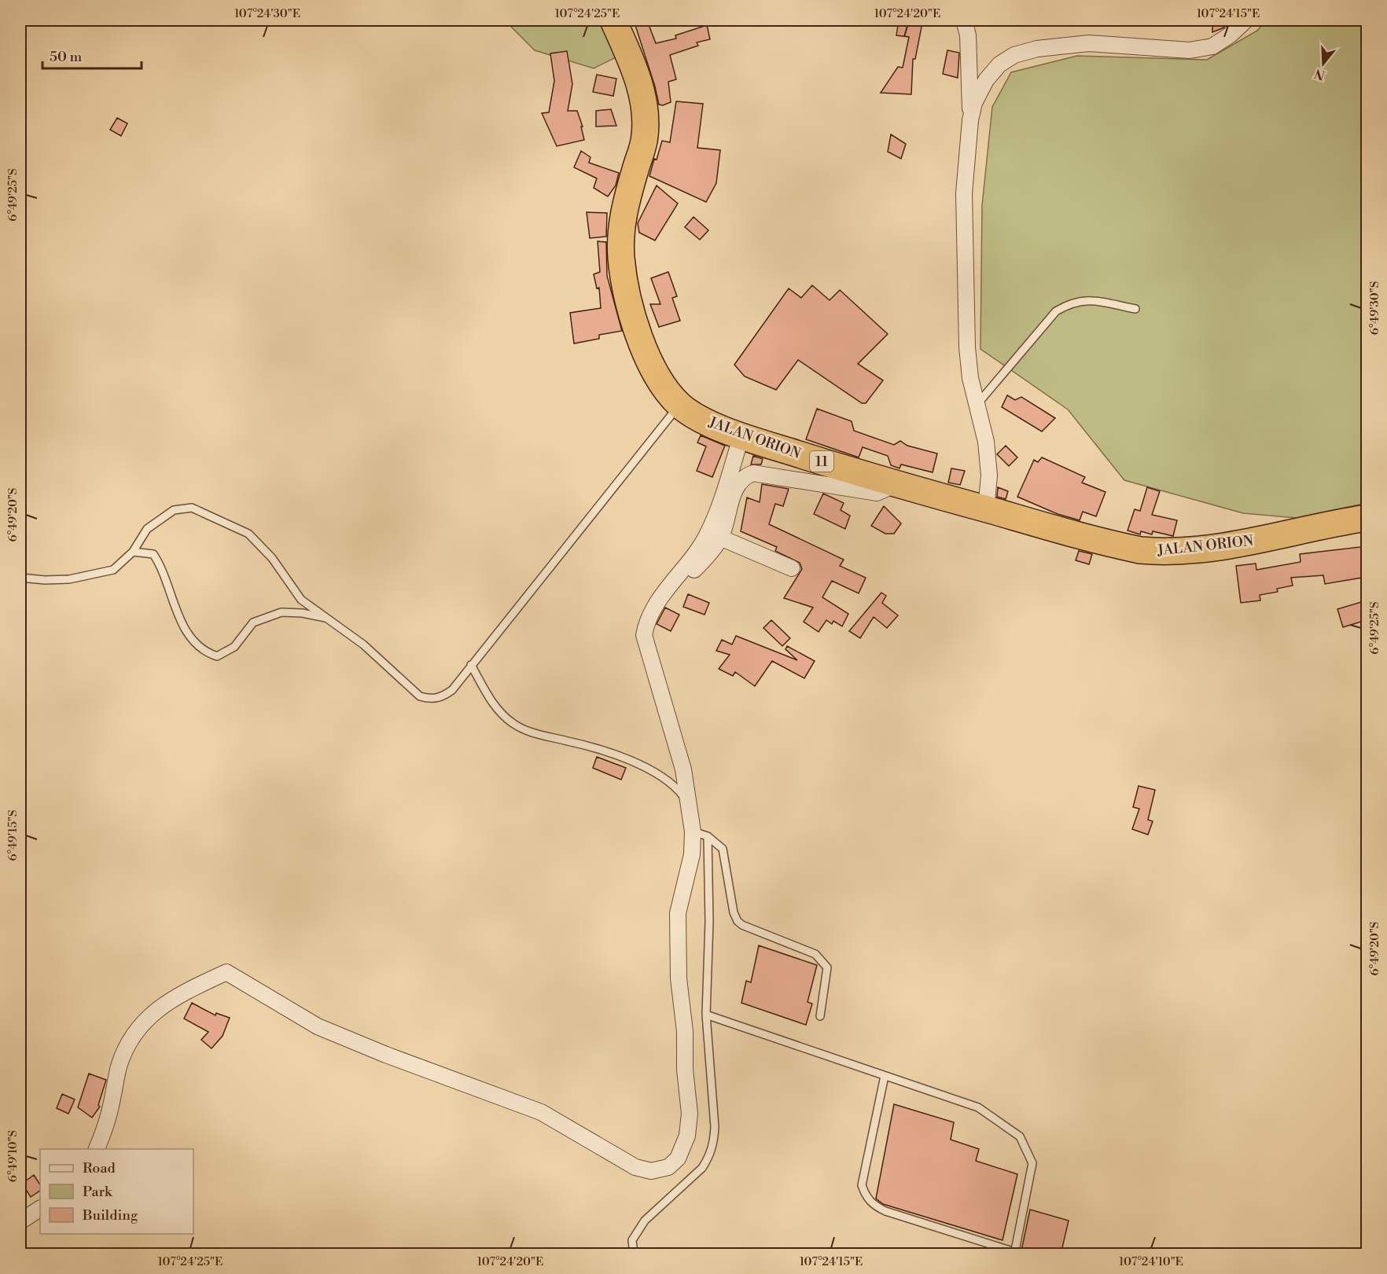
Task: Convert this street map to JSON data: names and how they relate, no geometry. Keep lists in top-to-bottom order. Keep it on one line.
{"streets":{"highway":["JALAN ORION","11"]},"legend":["Road","Park","Building"],"scale_bar":"50 m","north":"bottom","coordinates":["107°24'30\"E","107°24'25\"E","107°24'20\"E","107°24'15\"E","6°49'25\"S","6°49'30\"S","6°49'20\"S","6°49'15\"S","6°49'10\"S","107°24'10\"E"]}
